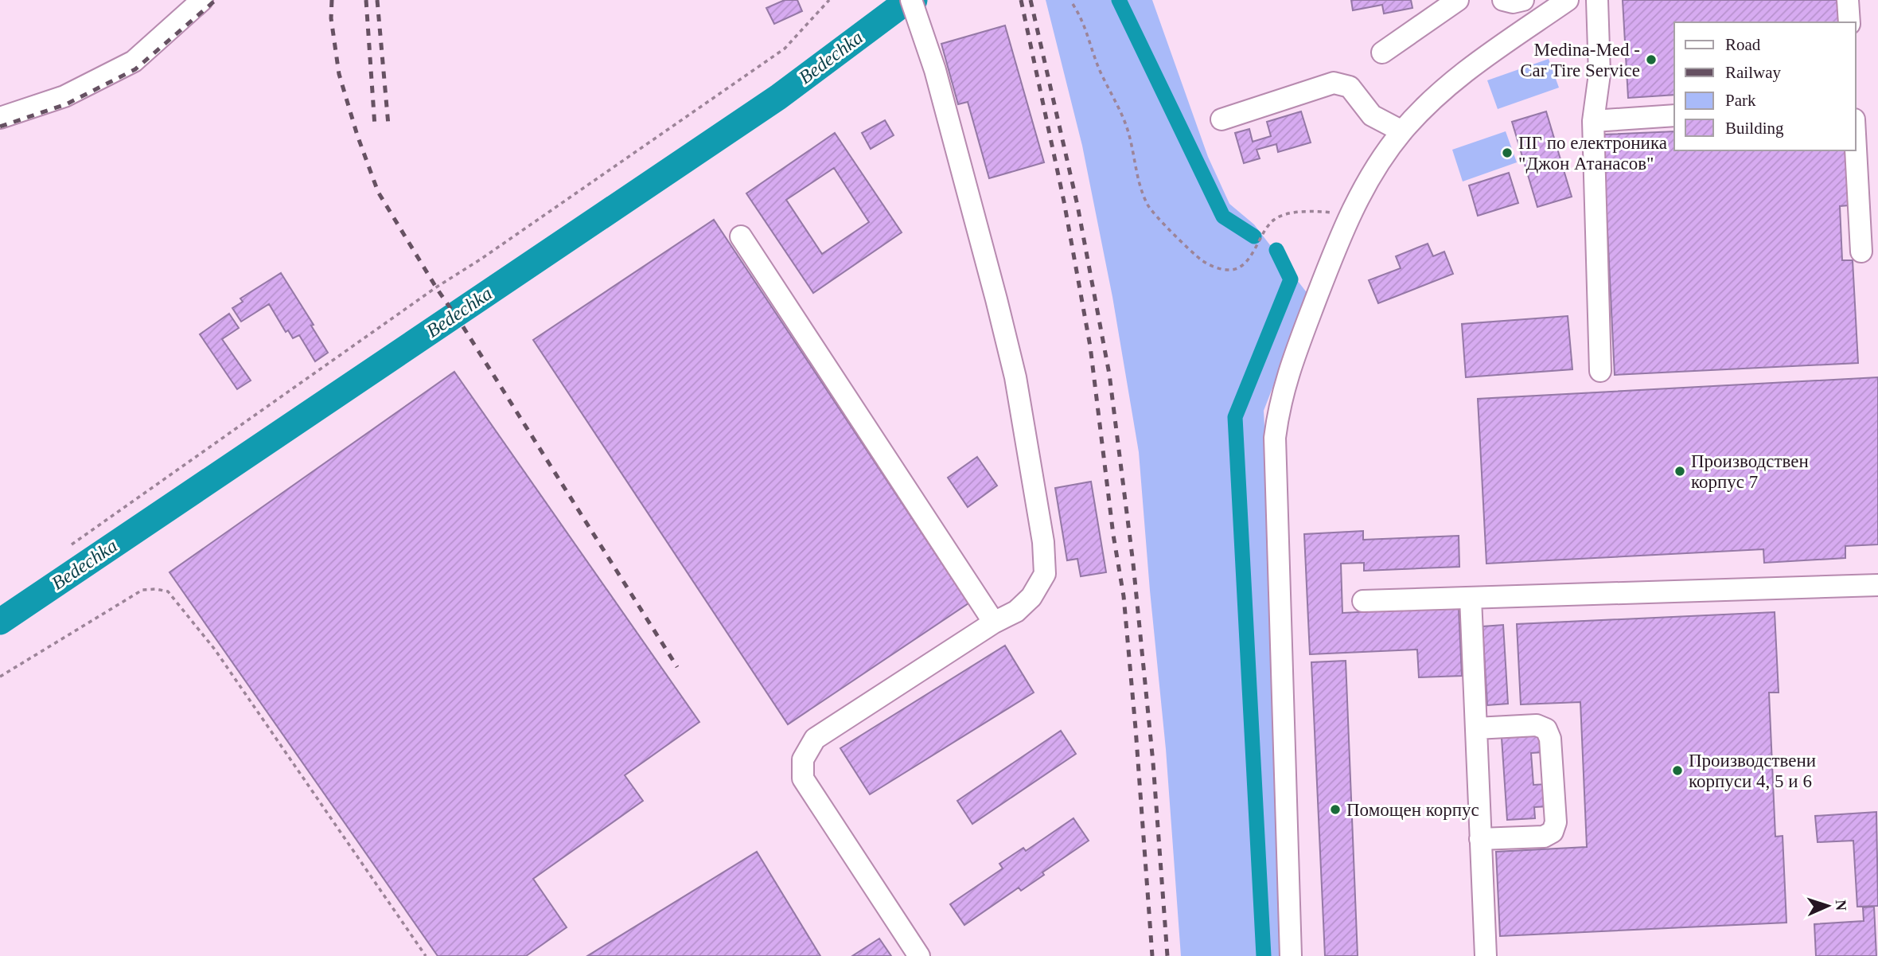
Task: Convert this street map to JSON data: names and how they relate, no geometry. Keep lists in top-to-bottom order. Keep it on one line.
{"water":["Bedechka"],"places":["Medina-Med - Car Tire Service","ПГ по електроника \"Джон Атанасов\"","Производствeн корпус 7","Производствени корпуси 4, 5 и 6","Помощен корпус"],"legend":["Road","Railway","Park","Building"],"north":"right"}
